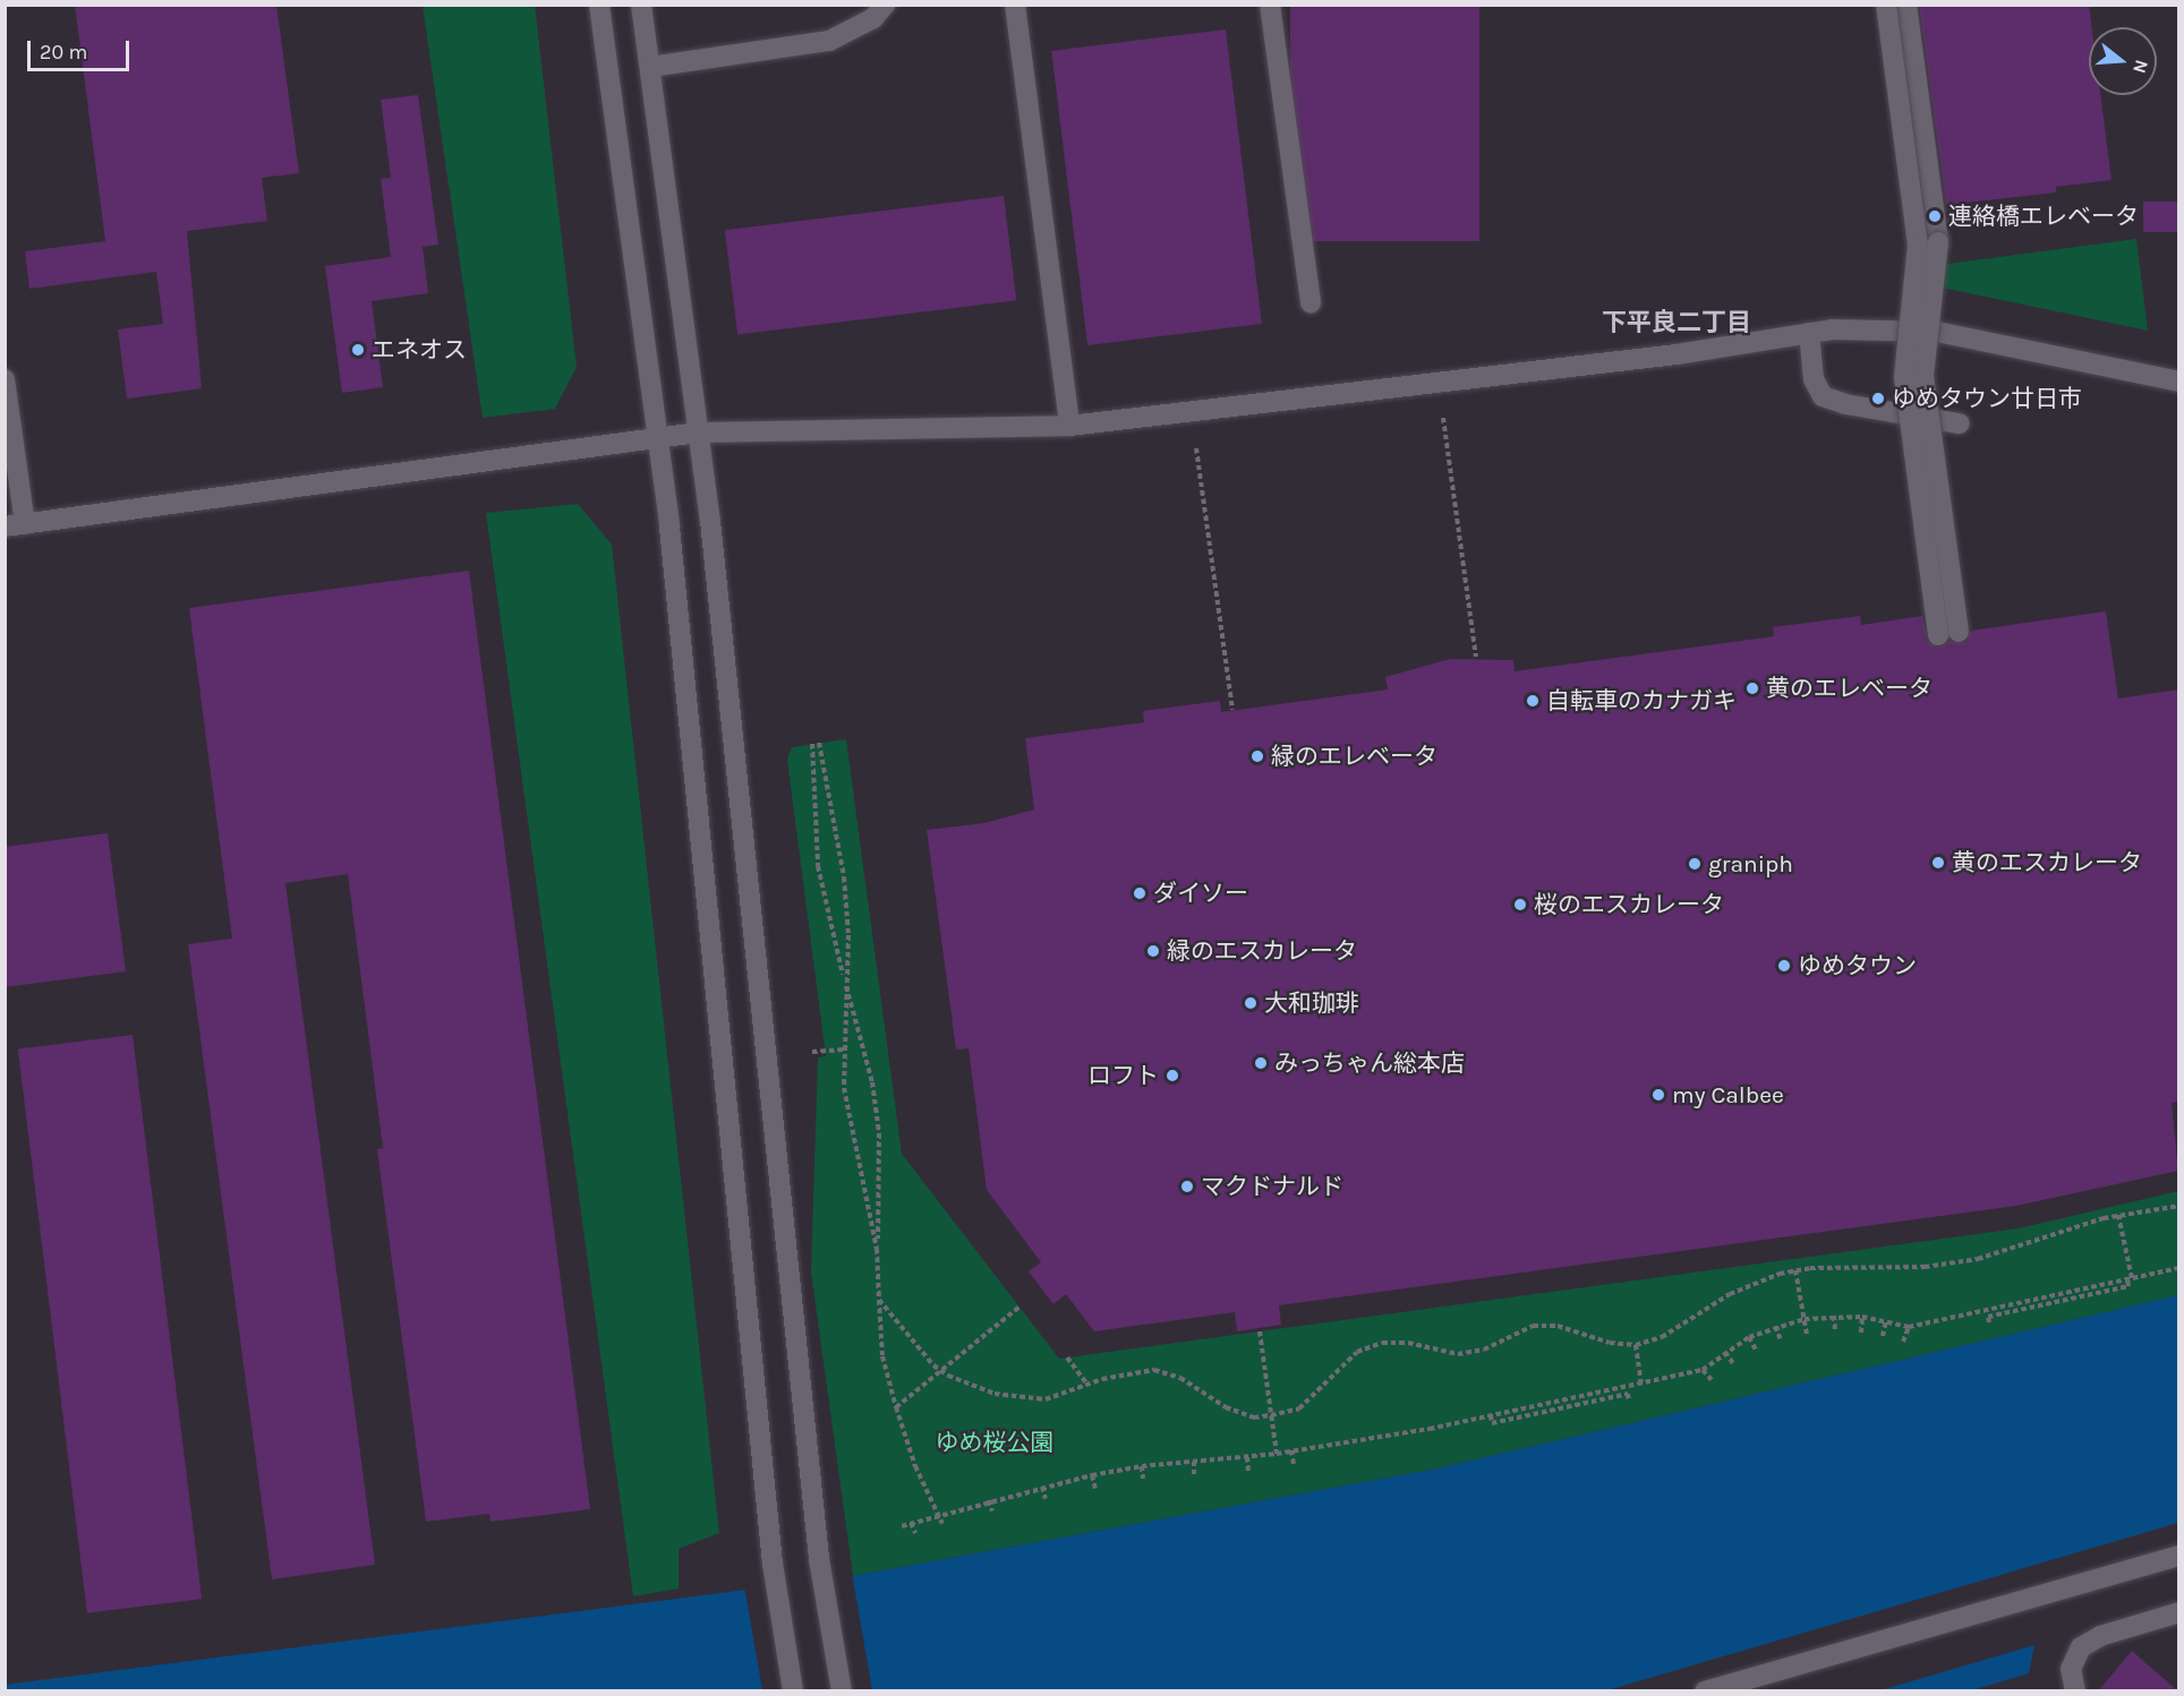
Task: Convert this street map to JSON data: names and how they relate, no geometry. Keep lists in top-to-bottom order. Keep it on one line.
{"districts":["下平良二丁目"],"parks":["ゆめ桜公園"],"places":["連絡橋エレベータ","エネオス","ゆめタウン廿日市","黄のエレベータ","自転車のカナガキ","緑のエレベータ","黄のエスカレータ","graniph","ダイソー","桜のエスカレータ","緑のエスカレータ","ゆめタウン","大和珈琲","みっちゃん総本店","ロフト","my Calbee","マクドナルド"],"scale_bar":"20 m","north":"right"}
